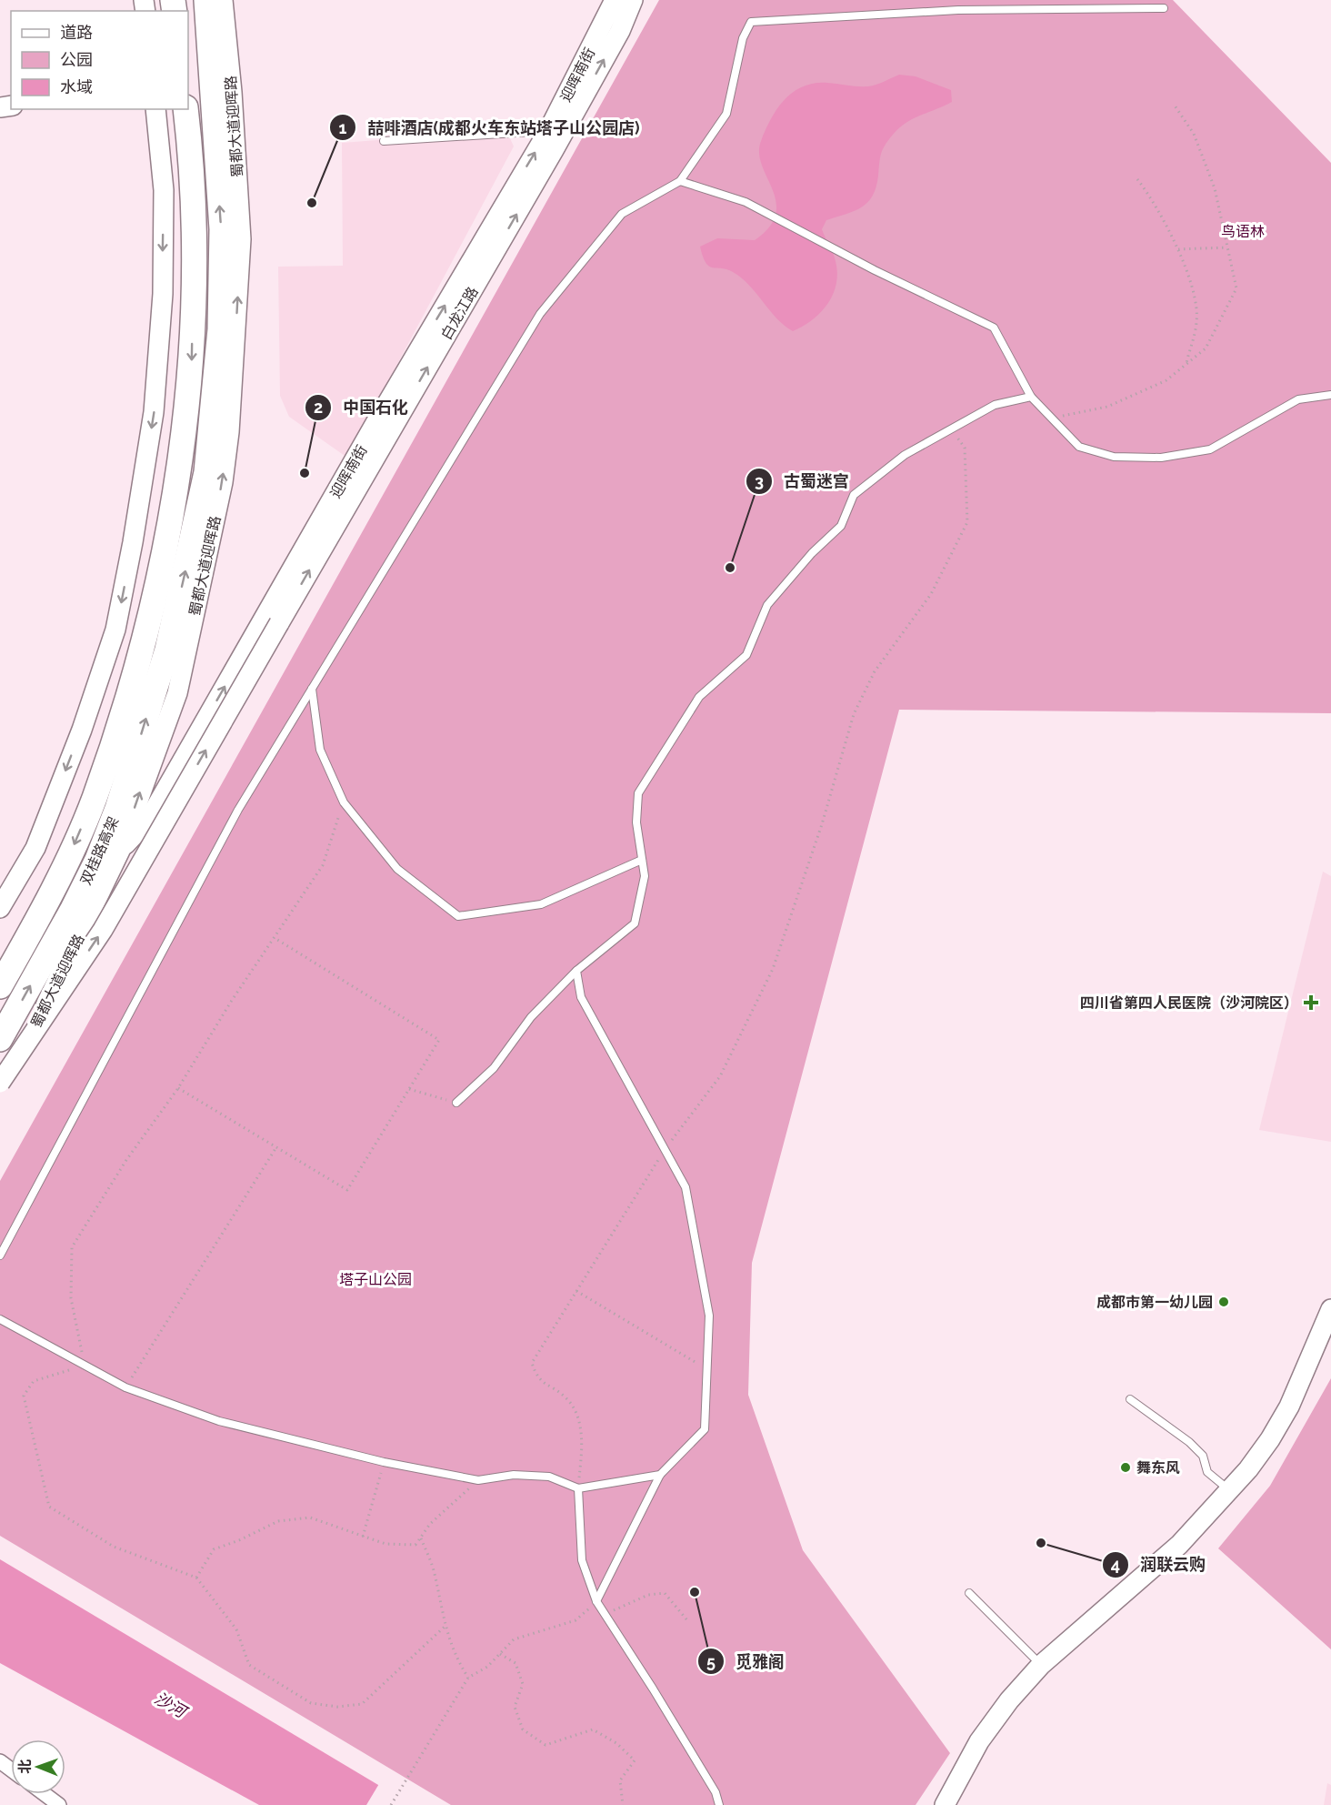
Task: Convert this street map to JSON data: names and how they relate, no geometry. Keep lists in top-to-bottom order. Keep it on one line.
{"streets":{"highway":["蜀都大道迎晖路","双桂路高架"],"street":["迎晖南街","白龙江路"]},"crossings":[["迎晖南街","蜀都大道迎晖路"],["蜀都大道迎晖路","双桂路高架"]],"one_way":["蜀都大道迎晖路"],"water":["沙河"],"parks":["鸟语林","塔子山公园"],"places":{"other":["喆啡酒店(成都火车东站塔子山公园店)","中国石化","古蜀迷宫","成都市第一幼儿园","舞东风","润联云购","觅雅阁"],"health":["四川省第四人民医院（沙河院区）"]},"legend":["道路","公园","水域"],"north":"left"}
